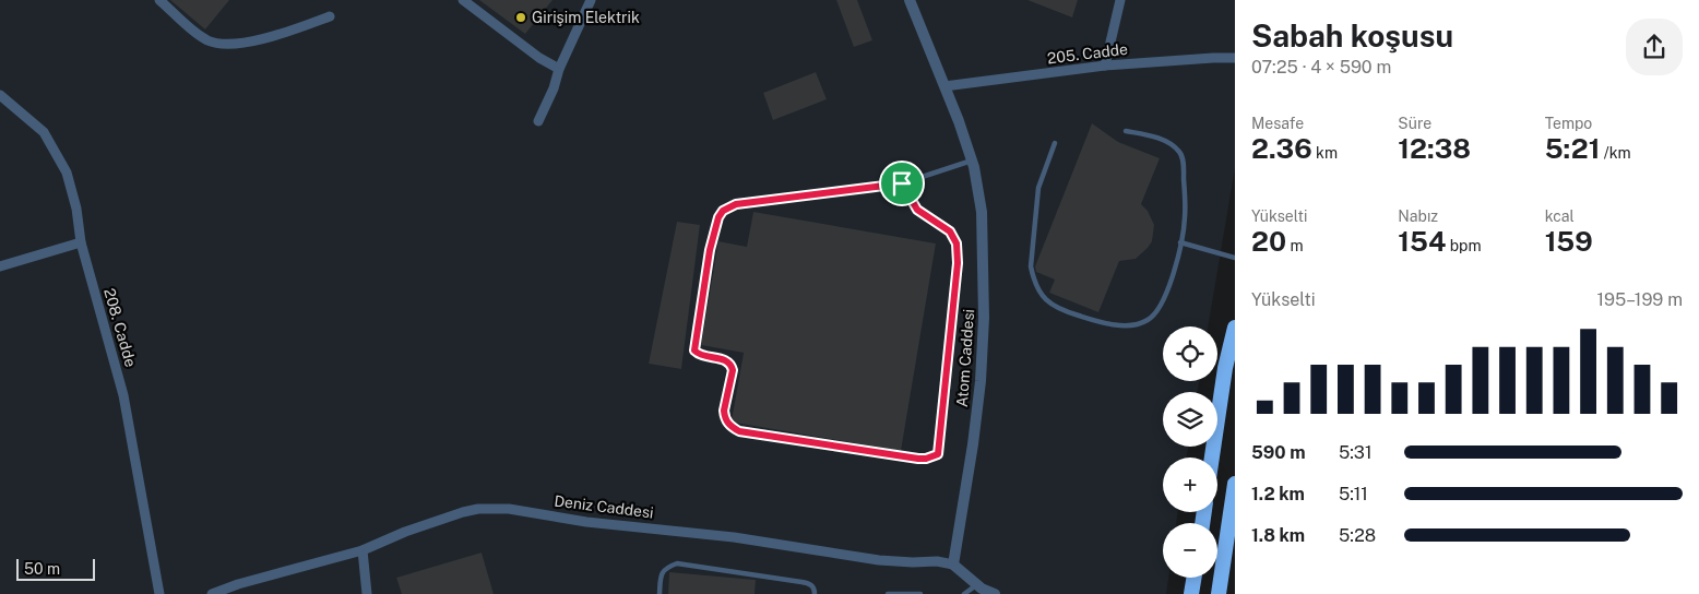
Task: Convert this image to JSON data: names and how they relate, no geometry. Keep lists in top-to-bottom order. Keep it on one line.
{"streets":{"street":["205. Cadde","208. Cadde","Atom Caddesi","Deniz Caddesi"]},"crossings":[["205. Cadde","Atom Caddesi"],["Atom Caddesi","Deniz Caddesi"]],"places":["Girişim Elektrik"],"scale_bar":"50 m","page":{"heading":["Sabah koşusu","07:25 · 4 × 590 m"],"stats":[["Mesafe","2.36 km"],["Süre","12:38"],["Tempo","5:21 /km"],["Yükselti","20 m"],["Nabız","154 bpm"],["kcal","159"]],"chart":["Yükselti","195–199 m"],"map_buttons":["+","−"],"list":[{"name":"590 m","note":"5:31"},{"name":"1.2 km","note":"5:11"},{"name":"1.8 km","note":"5:28"}],"scale":"50 m"}}
